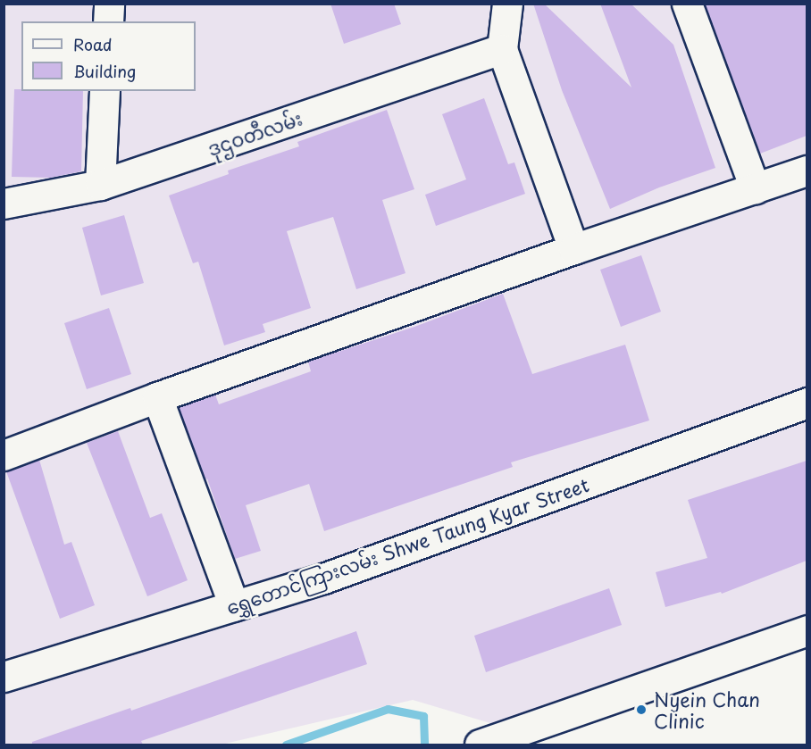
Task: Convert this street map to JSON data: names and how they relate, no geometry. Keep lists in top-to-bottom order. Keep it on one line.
{"streets":{"street":["ဒုဌဝတီလမ်း","ရွှေတောင်ကြားလမ်း Shwe Taung Kyar Street"]},"places":["Nyein Chan Clinic"],"legend":["Road","Building"]}
